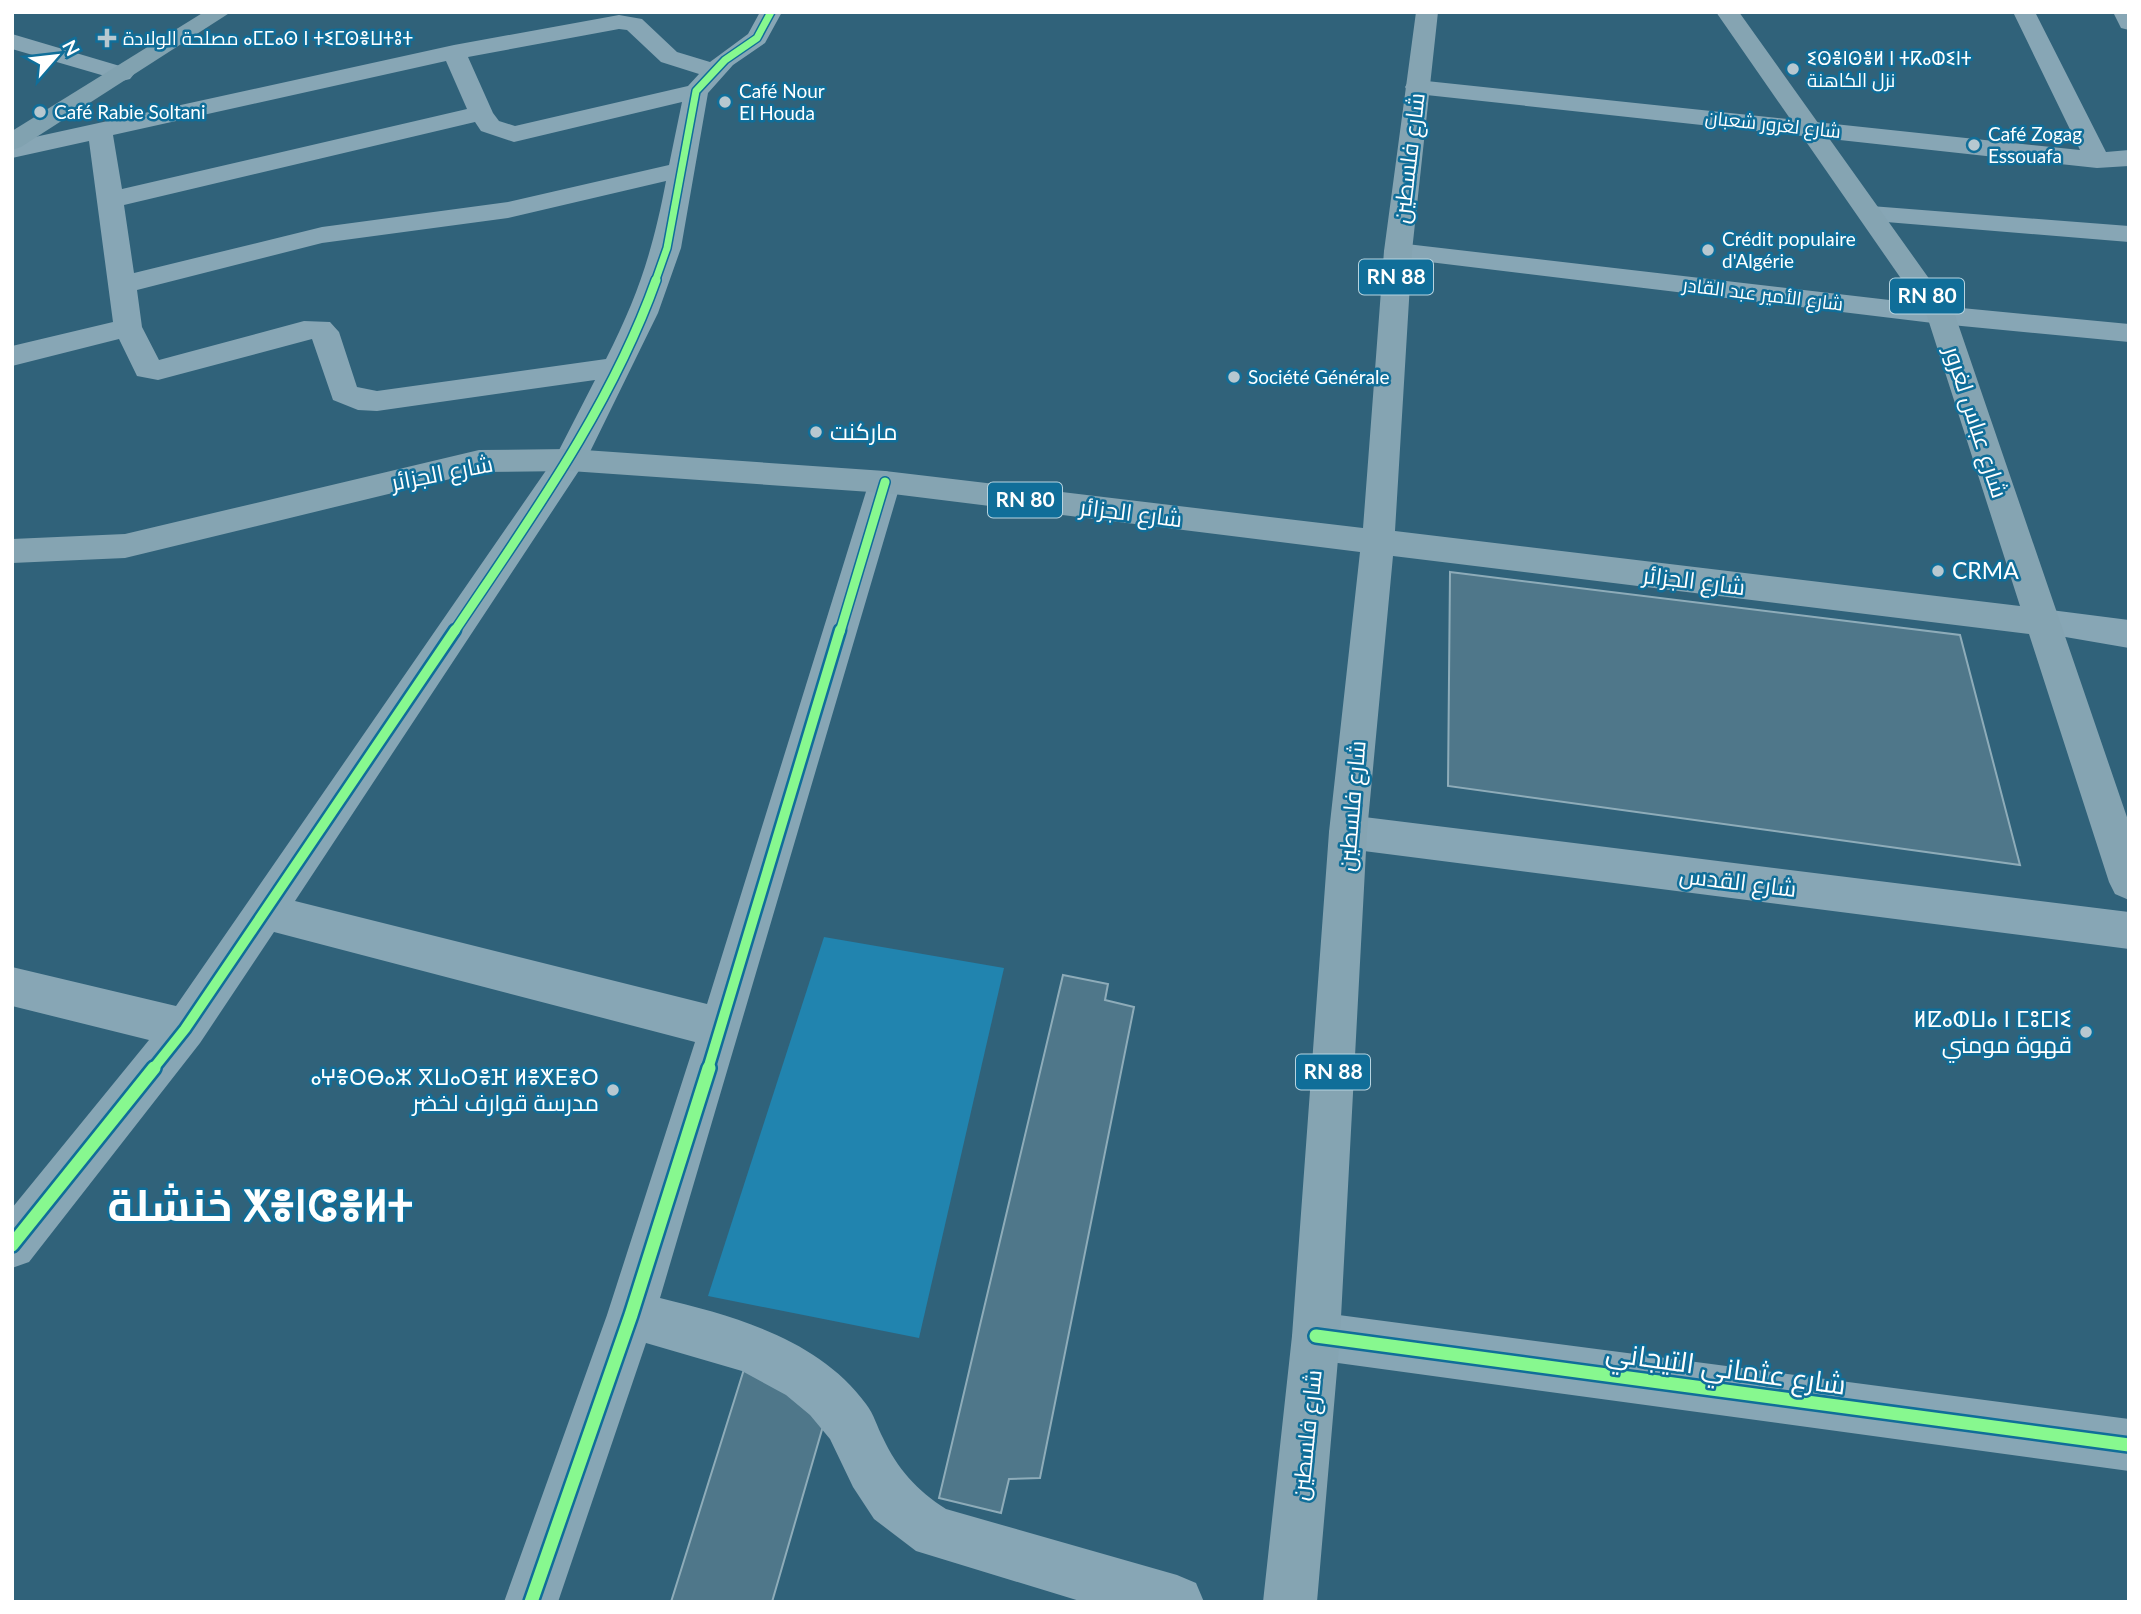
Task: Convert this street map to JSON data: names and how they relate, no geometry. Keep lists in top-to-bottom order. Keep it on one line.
{"streets":{"main road":["شارع فلسطين","RN 88","RN 80","شارع عباس لغرور","شارع الجزائر"],"street":["شارع لغرور شعبان","شارع الأمير عبد القادر","شارع القدس","شارع عثماني التيجاني"]},"crossings":[["شارع لغرور شعبان","شارع فلسطين"],["شارع لغرور شعبان","شارع عباس لغرور"],["شارع فلسطين","شارع الأمير عبد القادر"],["شارع فلسطين","شارع الجزائر"],["شارع فلسطين","شارع القدس"],["شارع فلسطين","شارع عثماني التيجاني"],["شارع الأمير عبد القادر","شارع عباس لغرور"],["شارع عباس لغرور","شارع الجزائر"]],"districts":["خنشلة ⵅⴻⵏⵛⴻⵍⵜ"],"places":{"health":["مصلحة الولادة ⴰⵎⵎⴰⵙ ⵏ ⵜⵉⵎⵙⴻⵡⵜⵓⵜ"],"other":["ⵉⵙⴻⵏⵙⴻⵍ ⵏ ⵜⴽⴰⵀⵉⵏⵜ نزل الكاهنة","Café Nour El Houda","Café Rabie Soltani","Café Zogag Essouafa","Crédit populaire d'Algérie","Société Générale","ماركنت","CRMA","ⵍⵇⴰⵀⵡⴰ ⵏ ⵎⵓⵎⵏⵉ قهوة مومني","ⴰⵖⴻⵔⴱⴰⵣ ⴳⵡⴰⵔⴻⴼ ⵍⴻⵅⴹⴻⵔ مدرسة قوارف لخضر"]},"north":"top right"}
